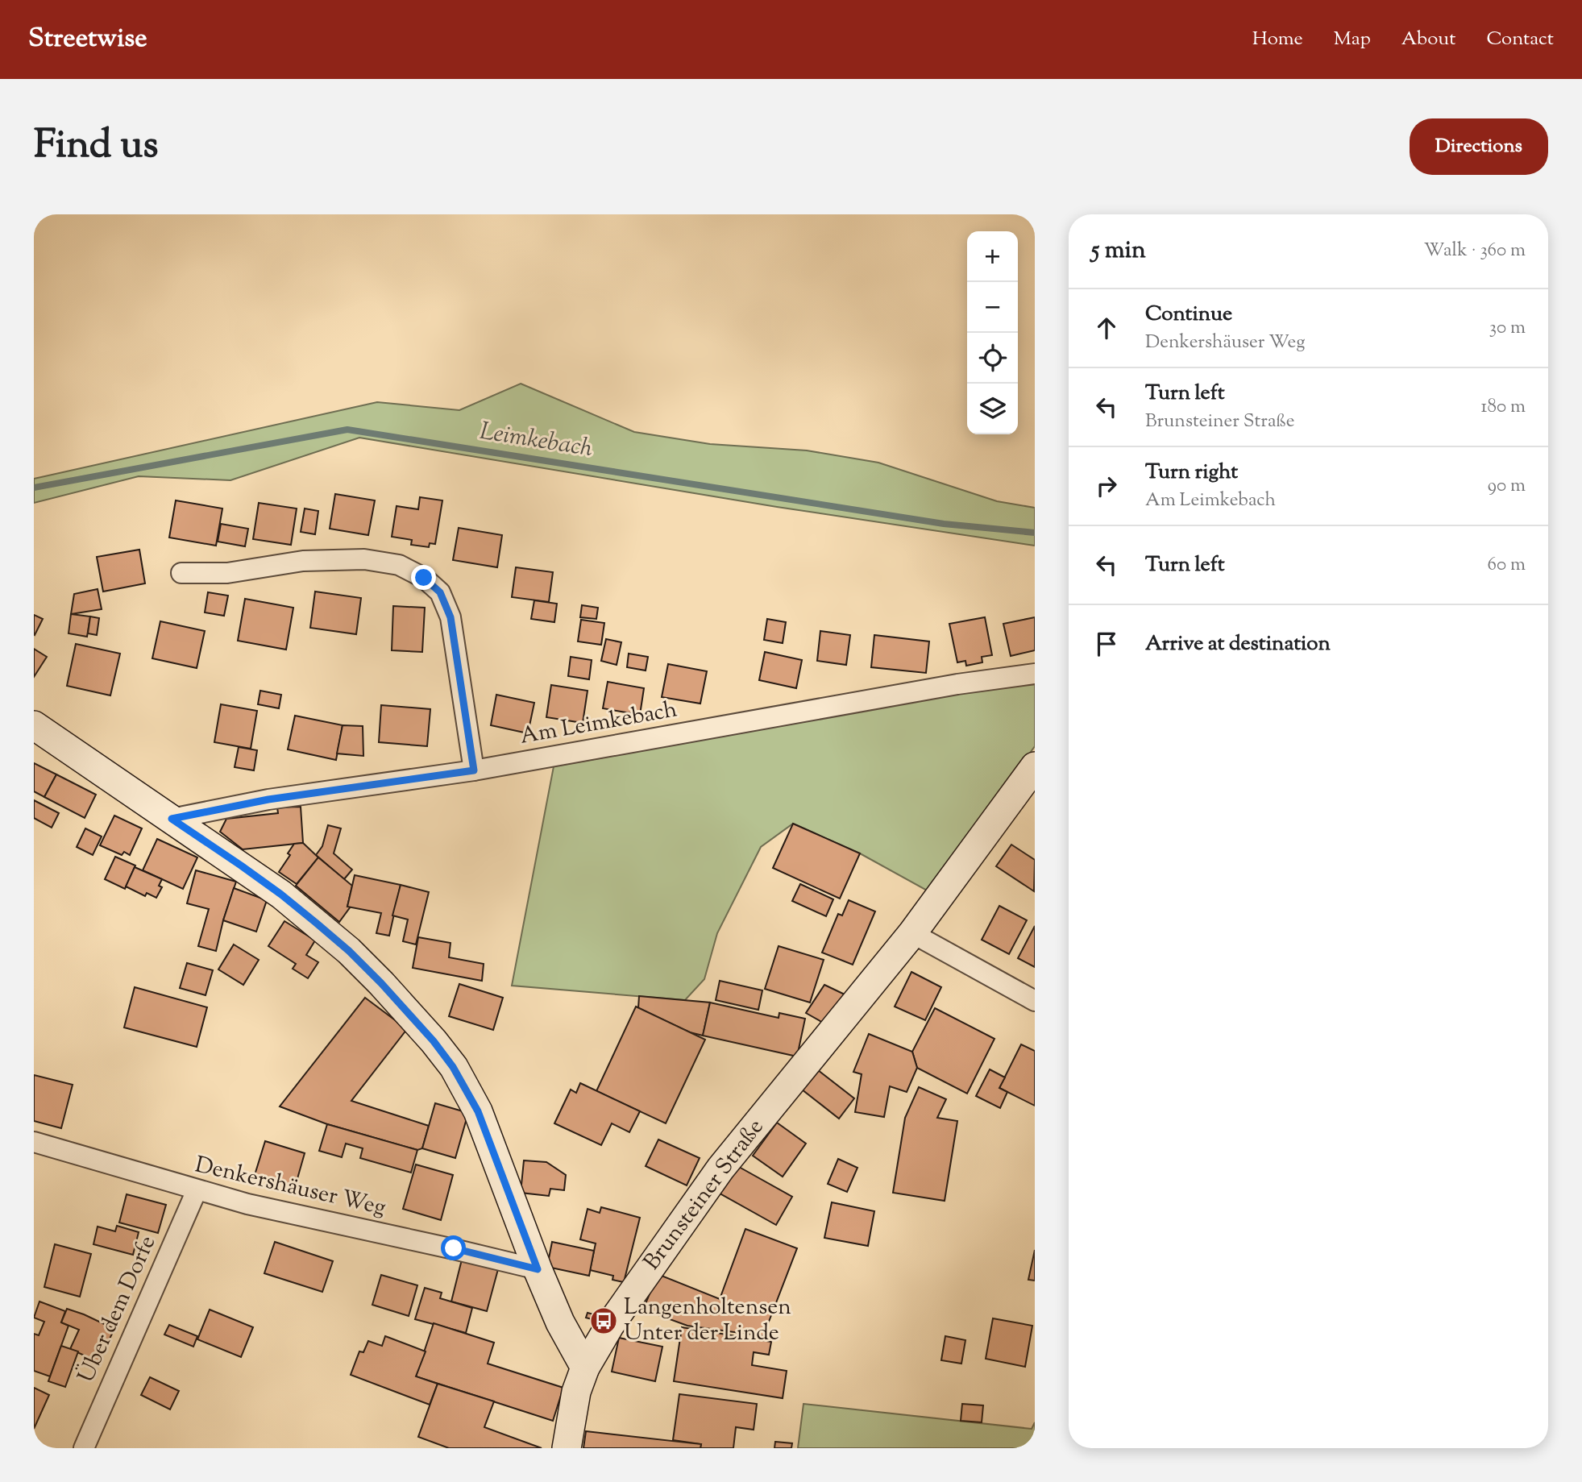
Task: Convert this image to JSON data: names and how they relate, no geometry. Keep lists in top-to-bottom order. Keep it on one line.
{"streets":{"street":["Am Leimkebach","Denkershäuser Weg","Brunsteiner Straße","Über dem Dorfe"]},"crossings":[["Denkershäuser Weg","Über dem Dorfe"]],"water":["Leimkebach"],"places":{"bus stop":["Langenholtensen Unter der Linde"]},"page":{"header":"Streetwise","nav":["Home","Map","About","Contact"],"title":"Find us","buttons":"Directions","heading":["5 min","Walk · 360 m"],"map_buttons":["+","−"],"list":[["Continue","Denkershäuser Weg","30 m"],["Turn left","Brunsteiner Straße","180 m"],["Turn right","Am Leimkebach","90 m"],["Turn left","60 m"],"Arrive at destination"]}}
